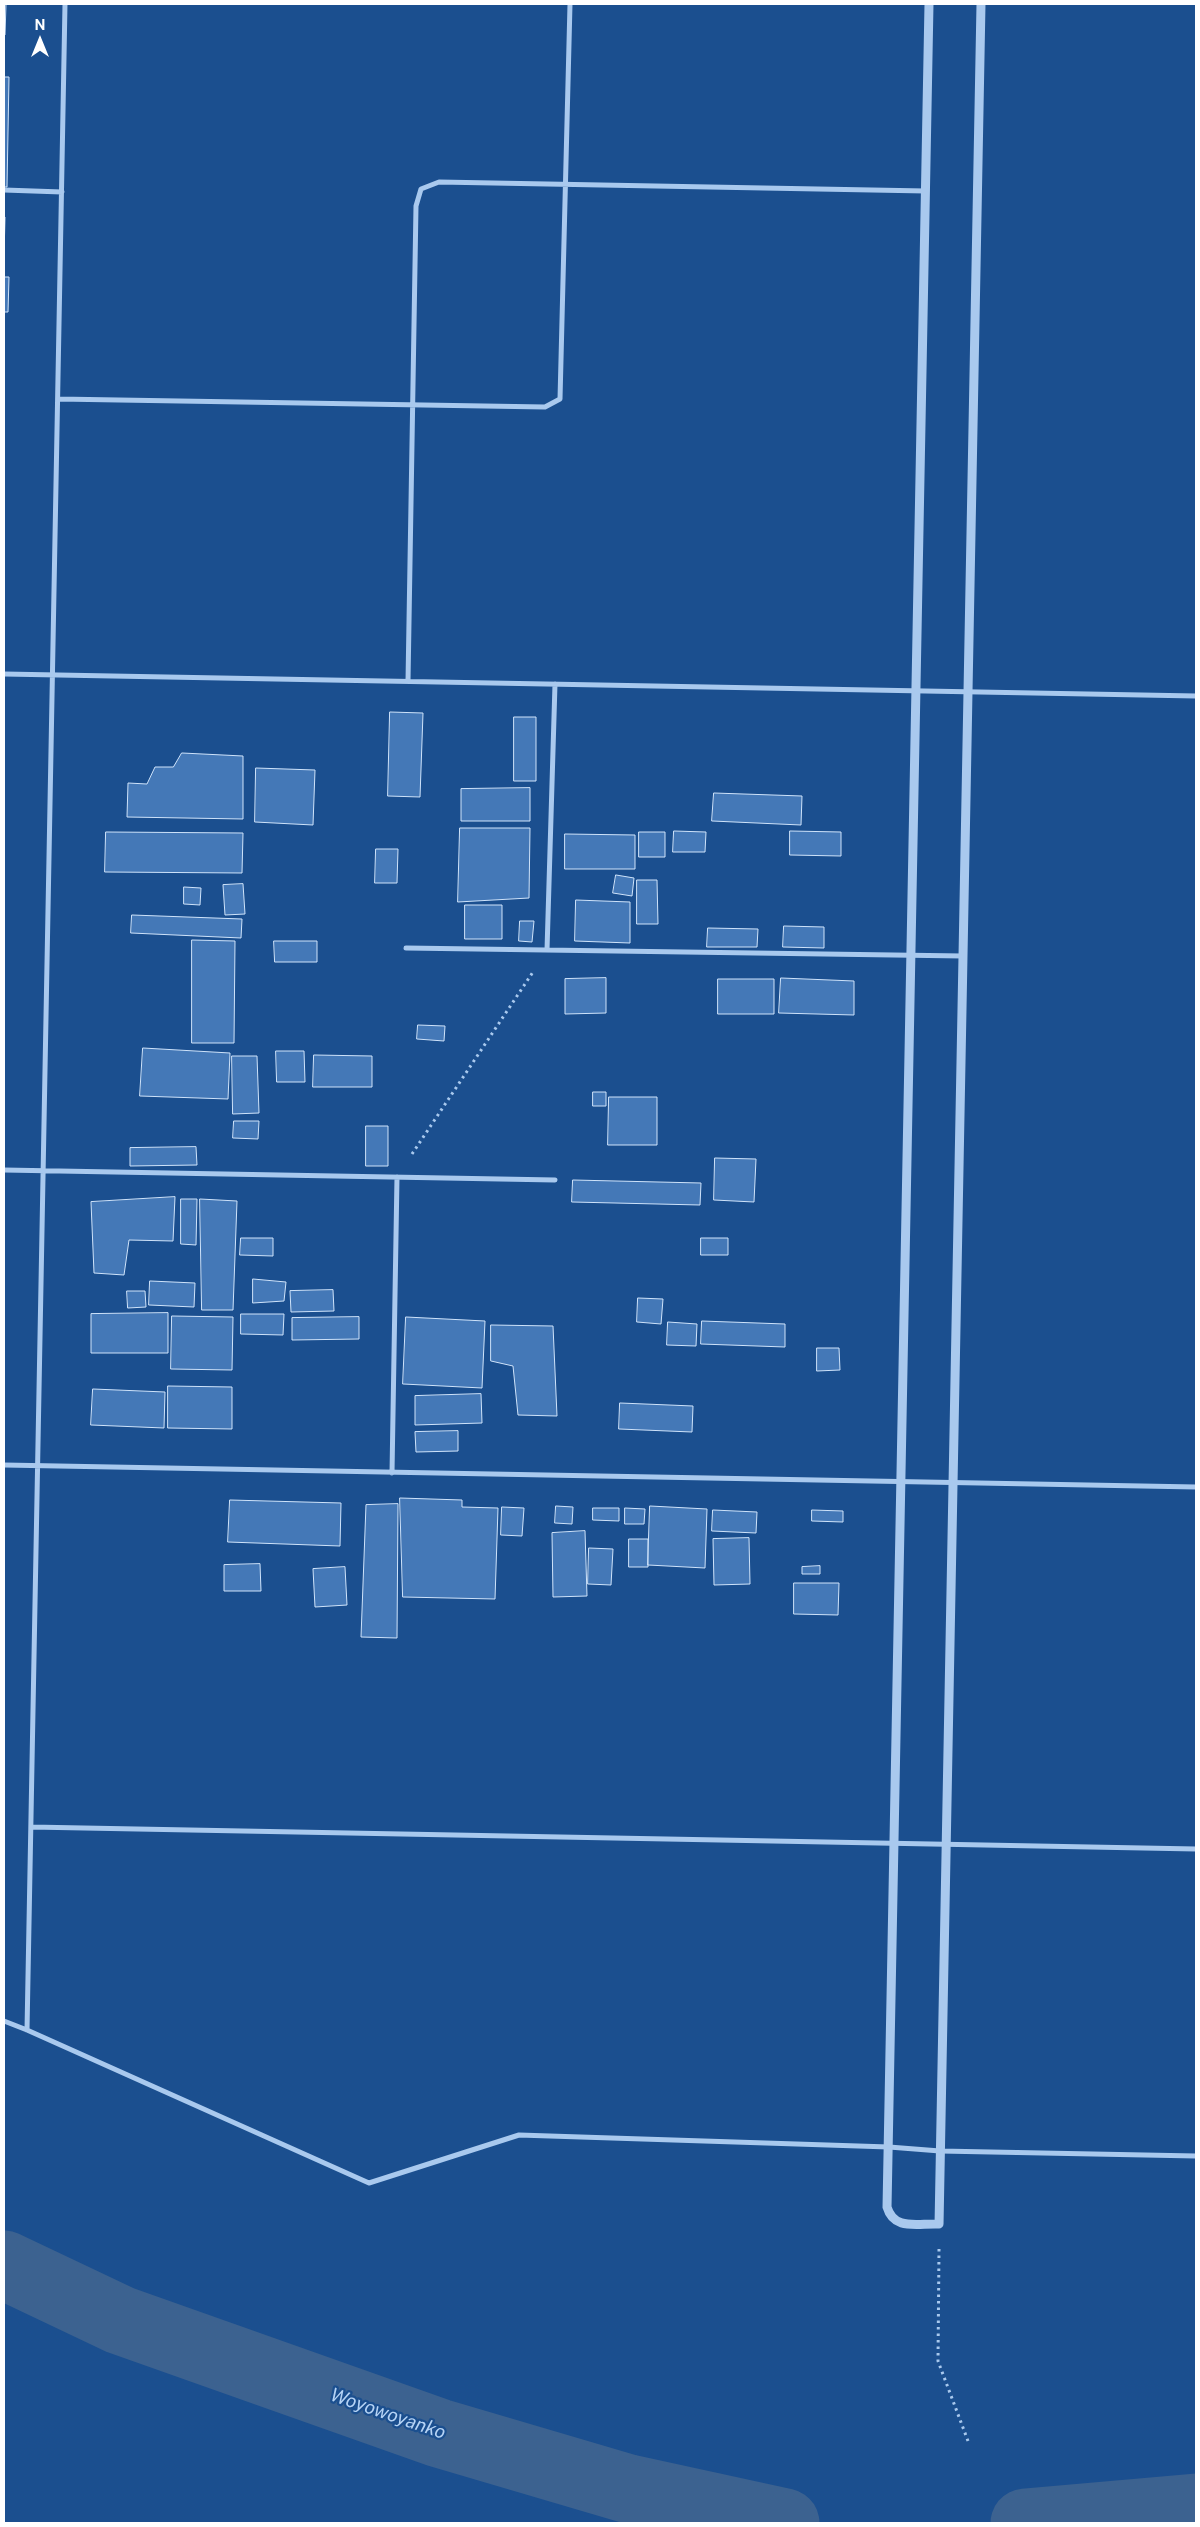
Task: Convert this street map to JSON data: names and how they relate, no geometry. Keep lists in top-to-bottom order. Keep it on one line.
{"water":["Woyowoyanko"],"north":"top"}
